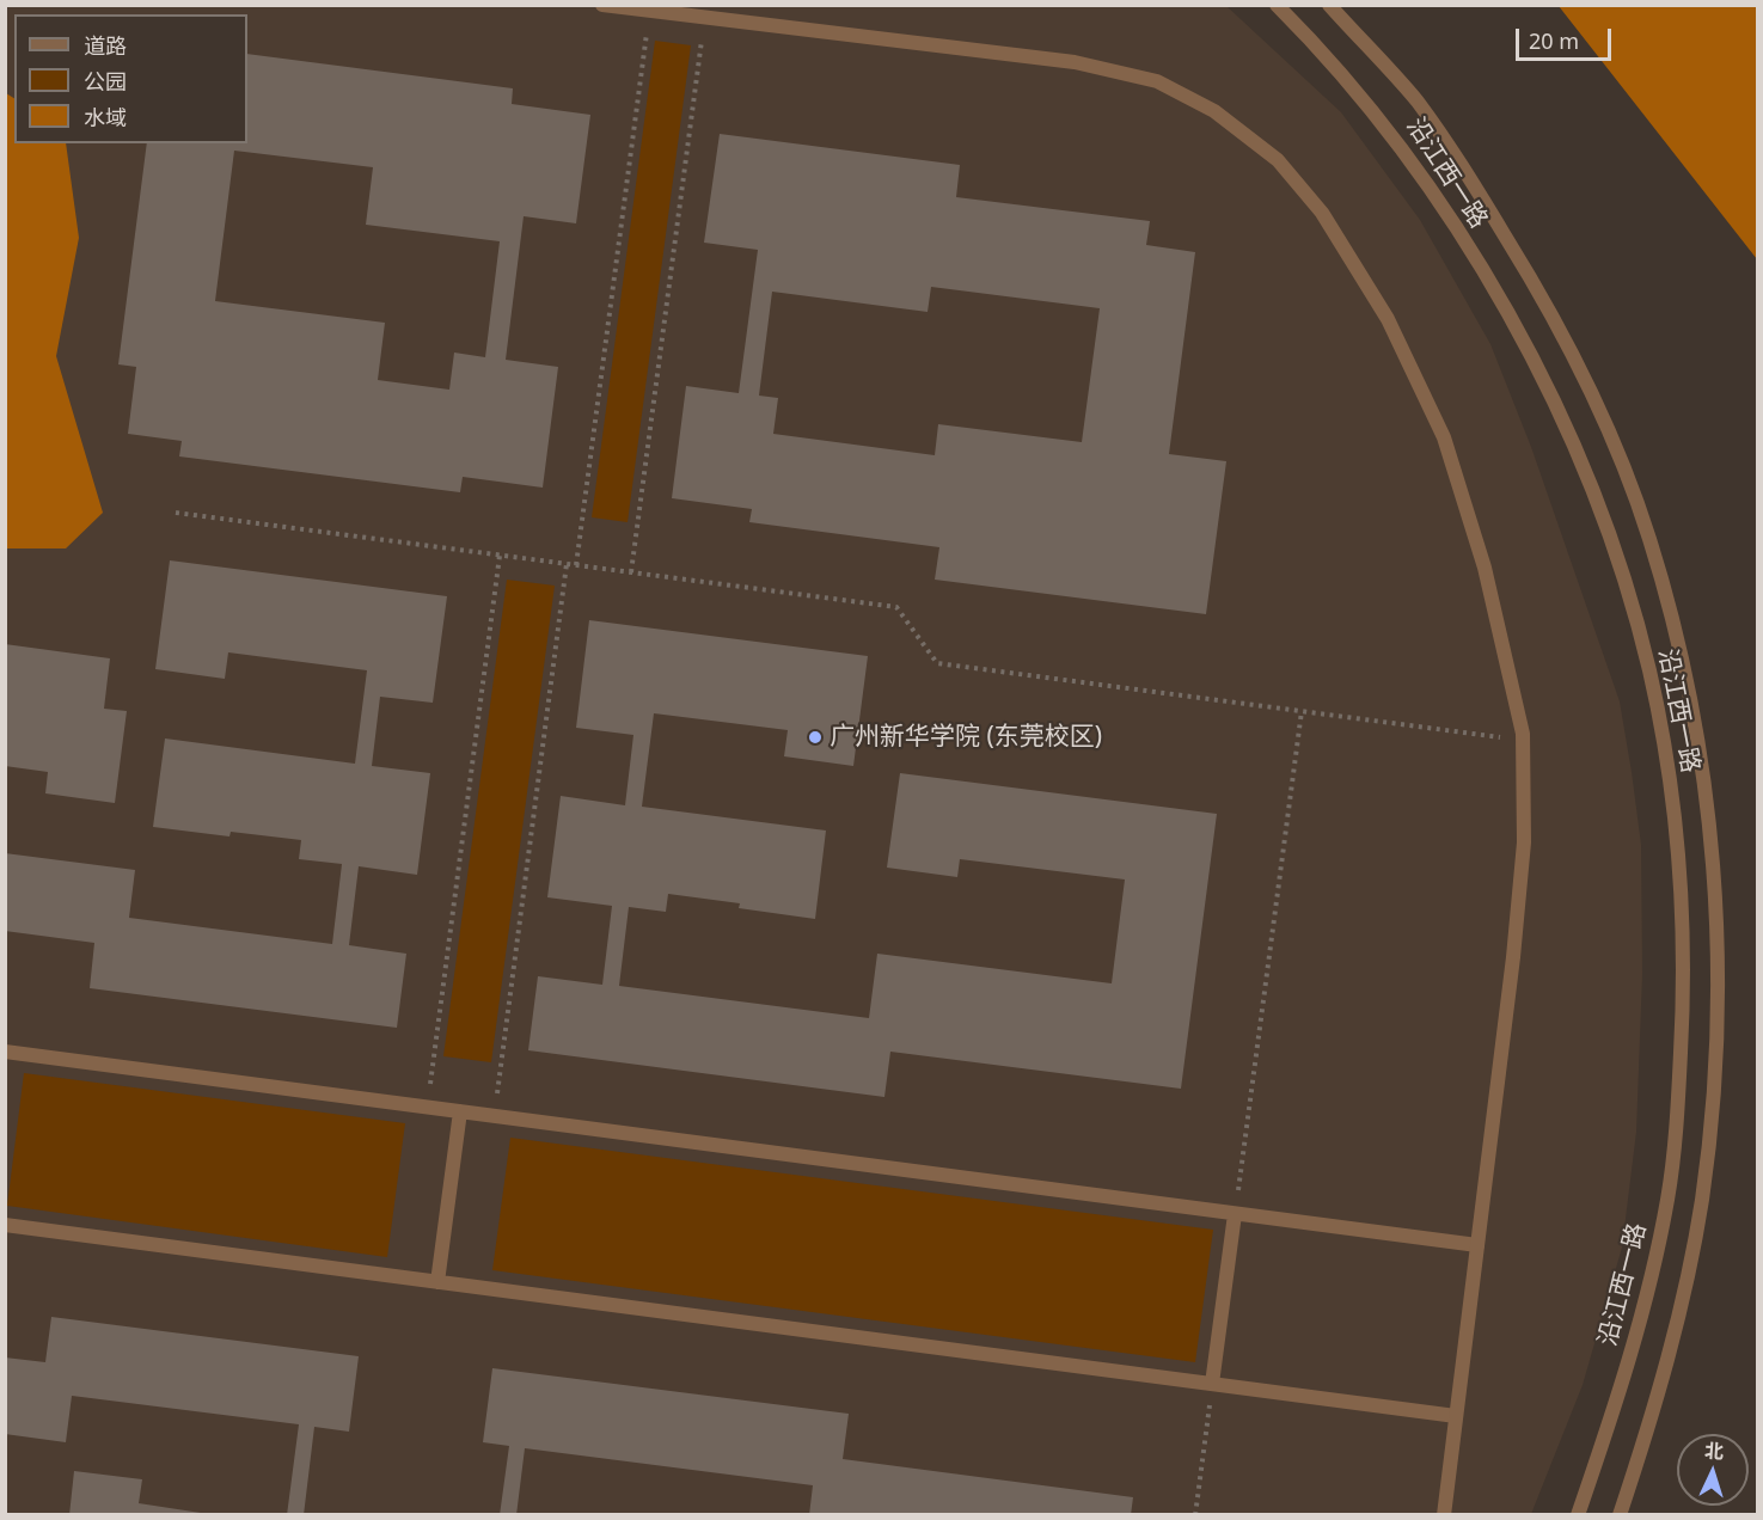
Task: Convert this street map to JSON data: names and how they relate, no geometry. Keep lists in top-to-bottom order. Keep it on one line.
{"streets":{"street":["沿江西一路"]},"places":["广州新华学院 (东莞校区)"],"legend":["道路","公园","水域"],"scale_bar":"20 m","north":"top"}
